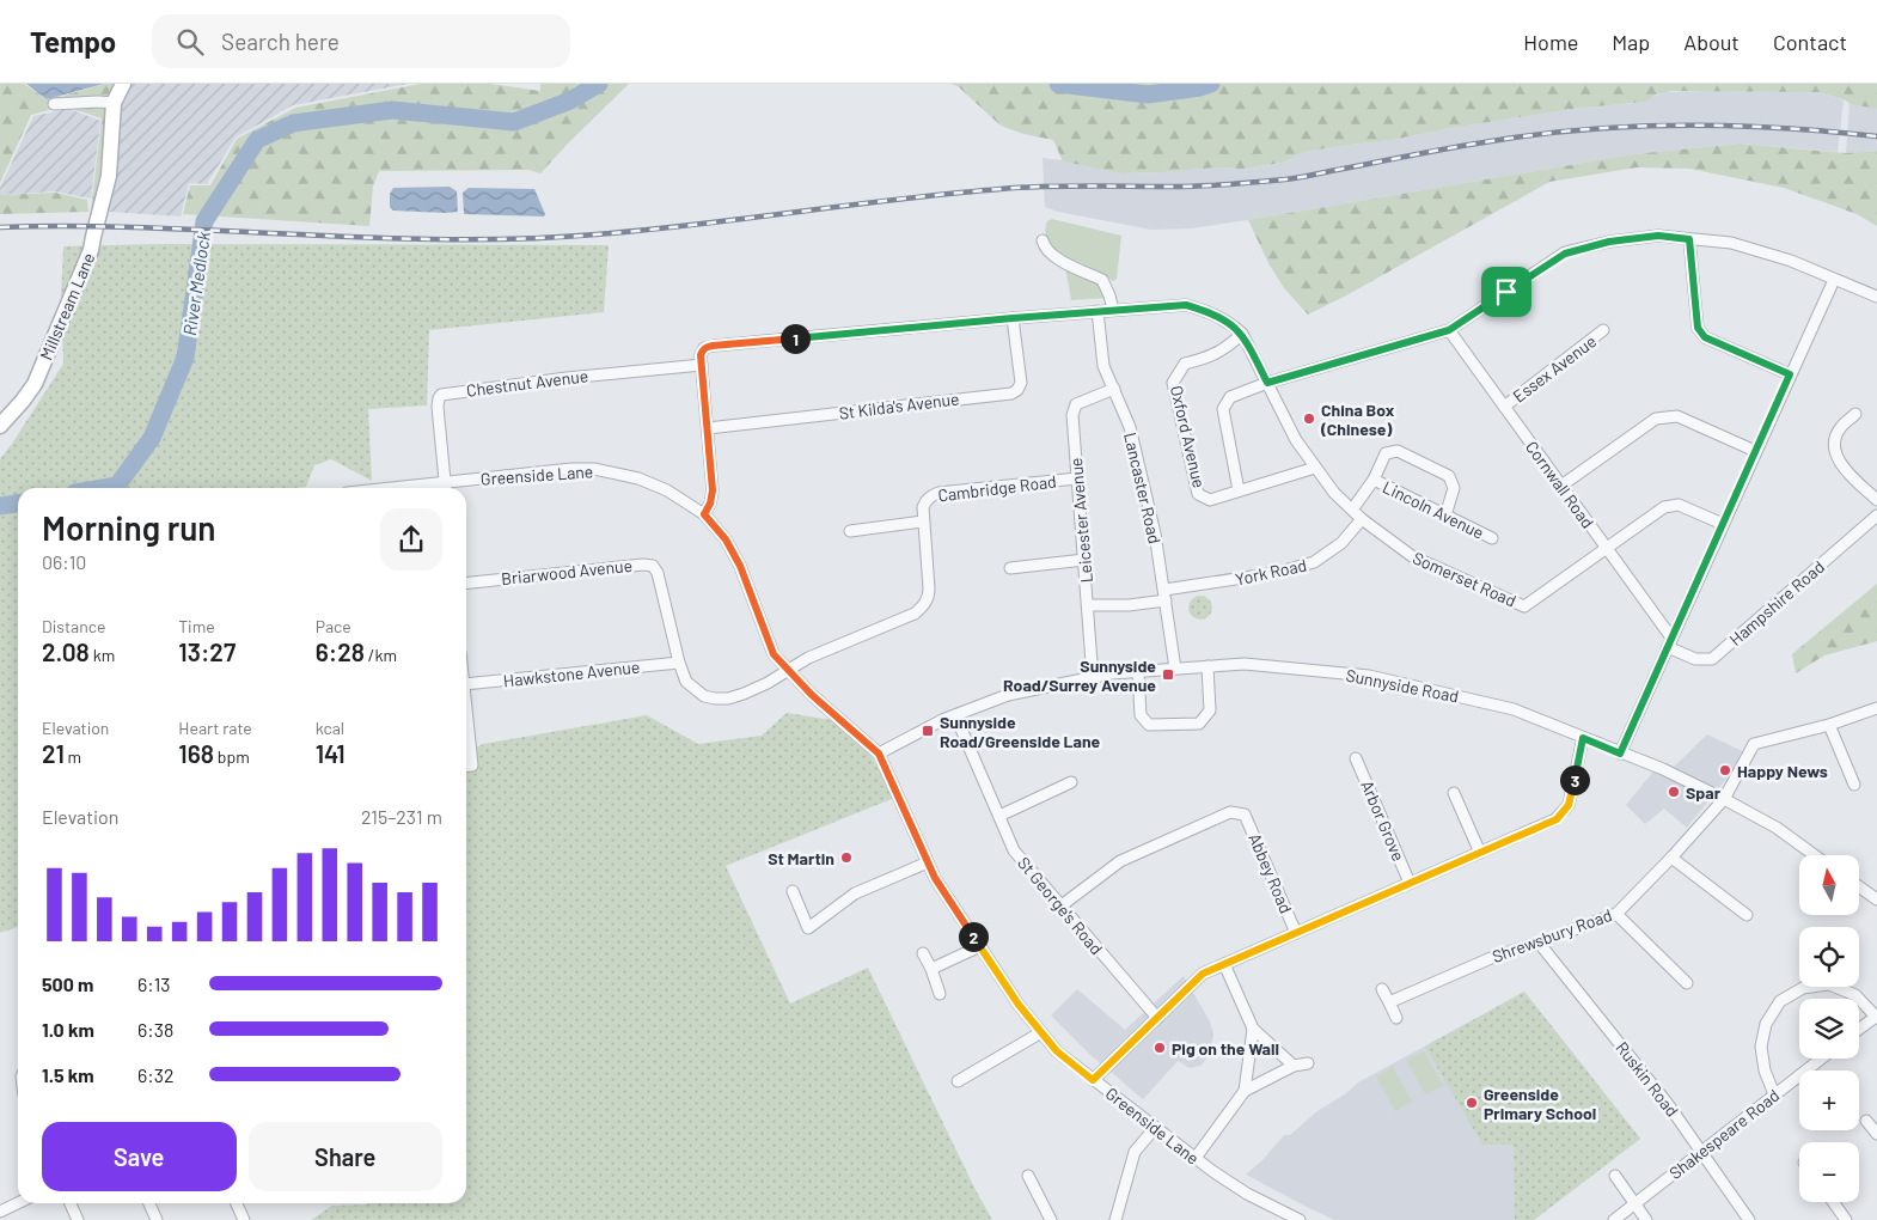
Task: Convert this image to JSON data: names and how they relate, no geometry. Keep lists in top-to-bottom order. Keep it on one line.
{"streets":{"street":["Millstream Lane","Essex Avenue","Chestnut Avenue","St Kilda's Avenue","Oxford Avenue","Greenside Lane","Cornwall Road","Cambridge Road","Lancaster Road","Lincoln Avenue","Leicester Avenue","Briarwood Avenue","York Road","Somerset Road","Hampshire Road","Hawkstone Avenue","Sunnyside Road","Arbor Grove","Abbey Road","St George's Road","Shrewsbury Road","Ruskin Road","Shakespeare Road"]},"crossings":[["Essex Avenue","Cornwall Road"],["Chestnut Avenue","Greenside Lane"],["Chestnut Avenue","Somerset Road"],["St Kilda's Avenue","Somerset Road"],["Oxford Avenue","Somerset Road"],["Greenside Lane","Cambridge Road"],["Greenside Lane","Briarwood Avenue"],["Greenside Lane","Sunnyside Road"],["Cornwall Road","Somerset Road"],["Cornwall Road","Hampshire Road"],["Cambridge Road","Leicester Avenue"],["Cambridge Road","Briarwood Avenue"],["Lancaster Road","Leicester Avenue"],["Lancaster Road","York Road"],["Lancaster Road","Somerset Road"],["Lancaster Road","Sunnyside Road"],["Leicester Avenue","York Road"],["Leicester Avenue","Sunnyside Road"],["Briarwood Avenue","Hawkstone Avenue"],["York Road","Somerset Road"],["Sunnyside Road","St George's Road"],["Sunnyside Road","Shrewsbury Road"],["Abbey Road","St George's Road"],["Shrewsbury Road","Ruskin Road"],["Ruskin Road","Shakespeare Road"]],"water":["River Medlock"],"places":{"other":["China Box (Chinese)","Happy News","Spar","St Martin","Pig on the Wall","Greenside Primary School"],"transit":["Sunnyside Road/Surrey Avenue","Sunnyside Road/Greenside Lane"]},"north":"top","page":{"header":"Tempo","search":"Search here","nav":["Home","Map","About","Contact"],"pins":["1","3","2"],"heading":["Morning run","06:10"],"stats":[["Distance","2.08 km"],["Time","13:27"],["Pace","6:28 /km"],["Elevation","21 m"],["Heart rate","168 bpm"],["kcal","141"]],"chart":["Elevation","215–231 m"],"map_buttons":["+","−"],"list":[{"name":"500 m","note":"6:13"},{"name":"1.0 km","note":"6:38"},{"name":"1.5 km","note":"6:32"}],"buttons":["Save","Share"]}}
